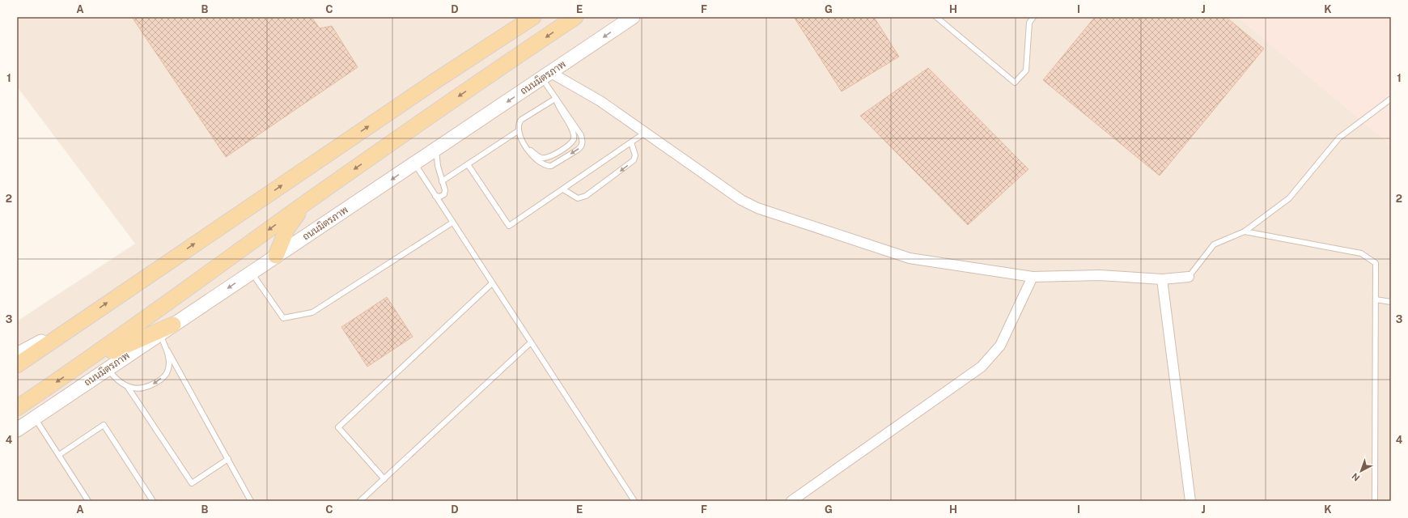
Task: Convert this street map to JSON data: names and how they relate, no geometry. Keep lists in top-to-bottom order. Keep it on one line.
{"streets":{"main road":["ถนนมิตรภาพ"]},"north":"bottom left","grid":{"columns":["A","B","C","D","E","F","G","H","I","J","K"],"rows":["1","2","3","4"]}}
